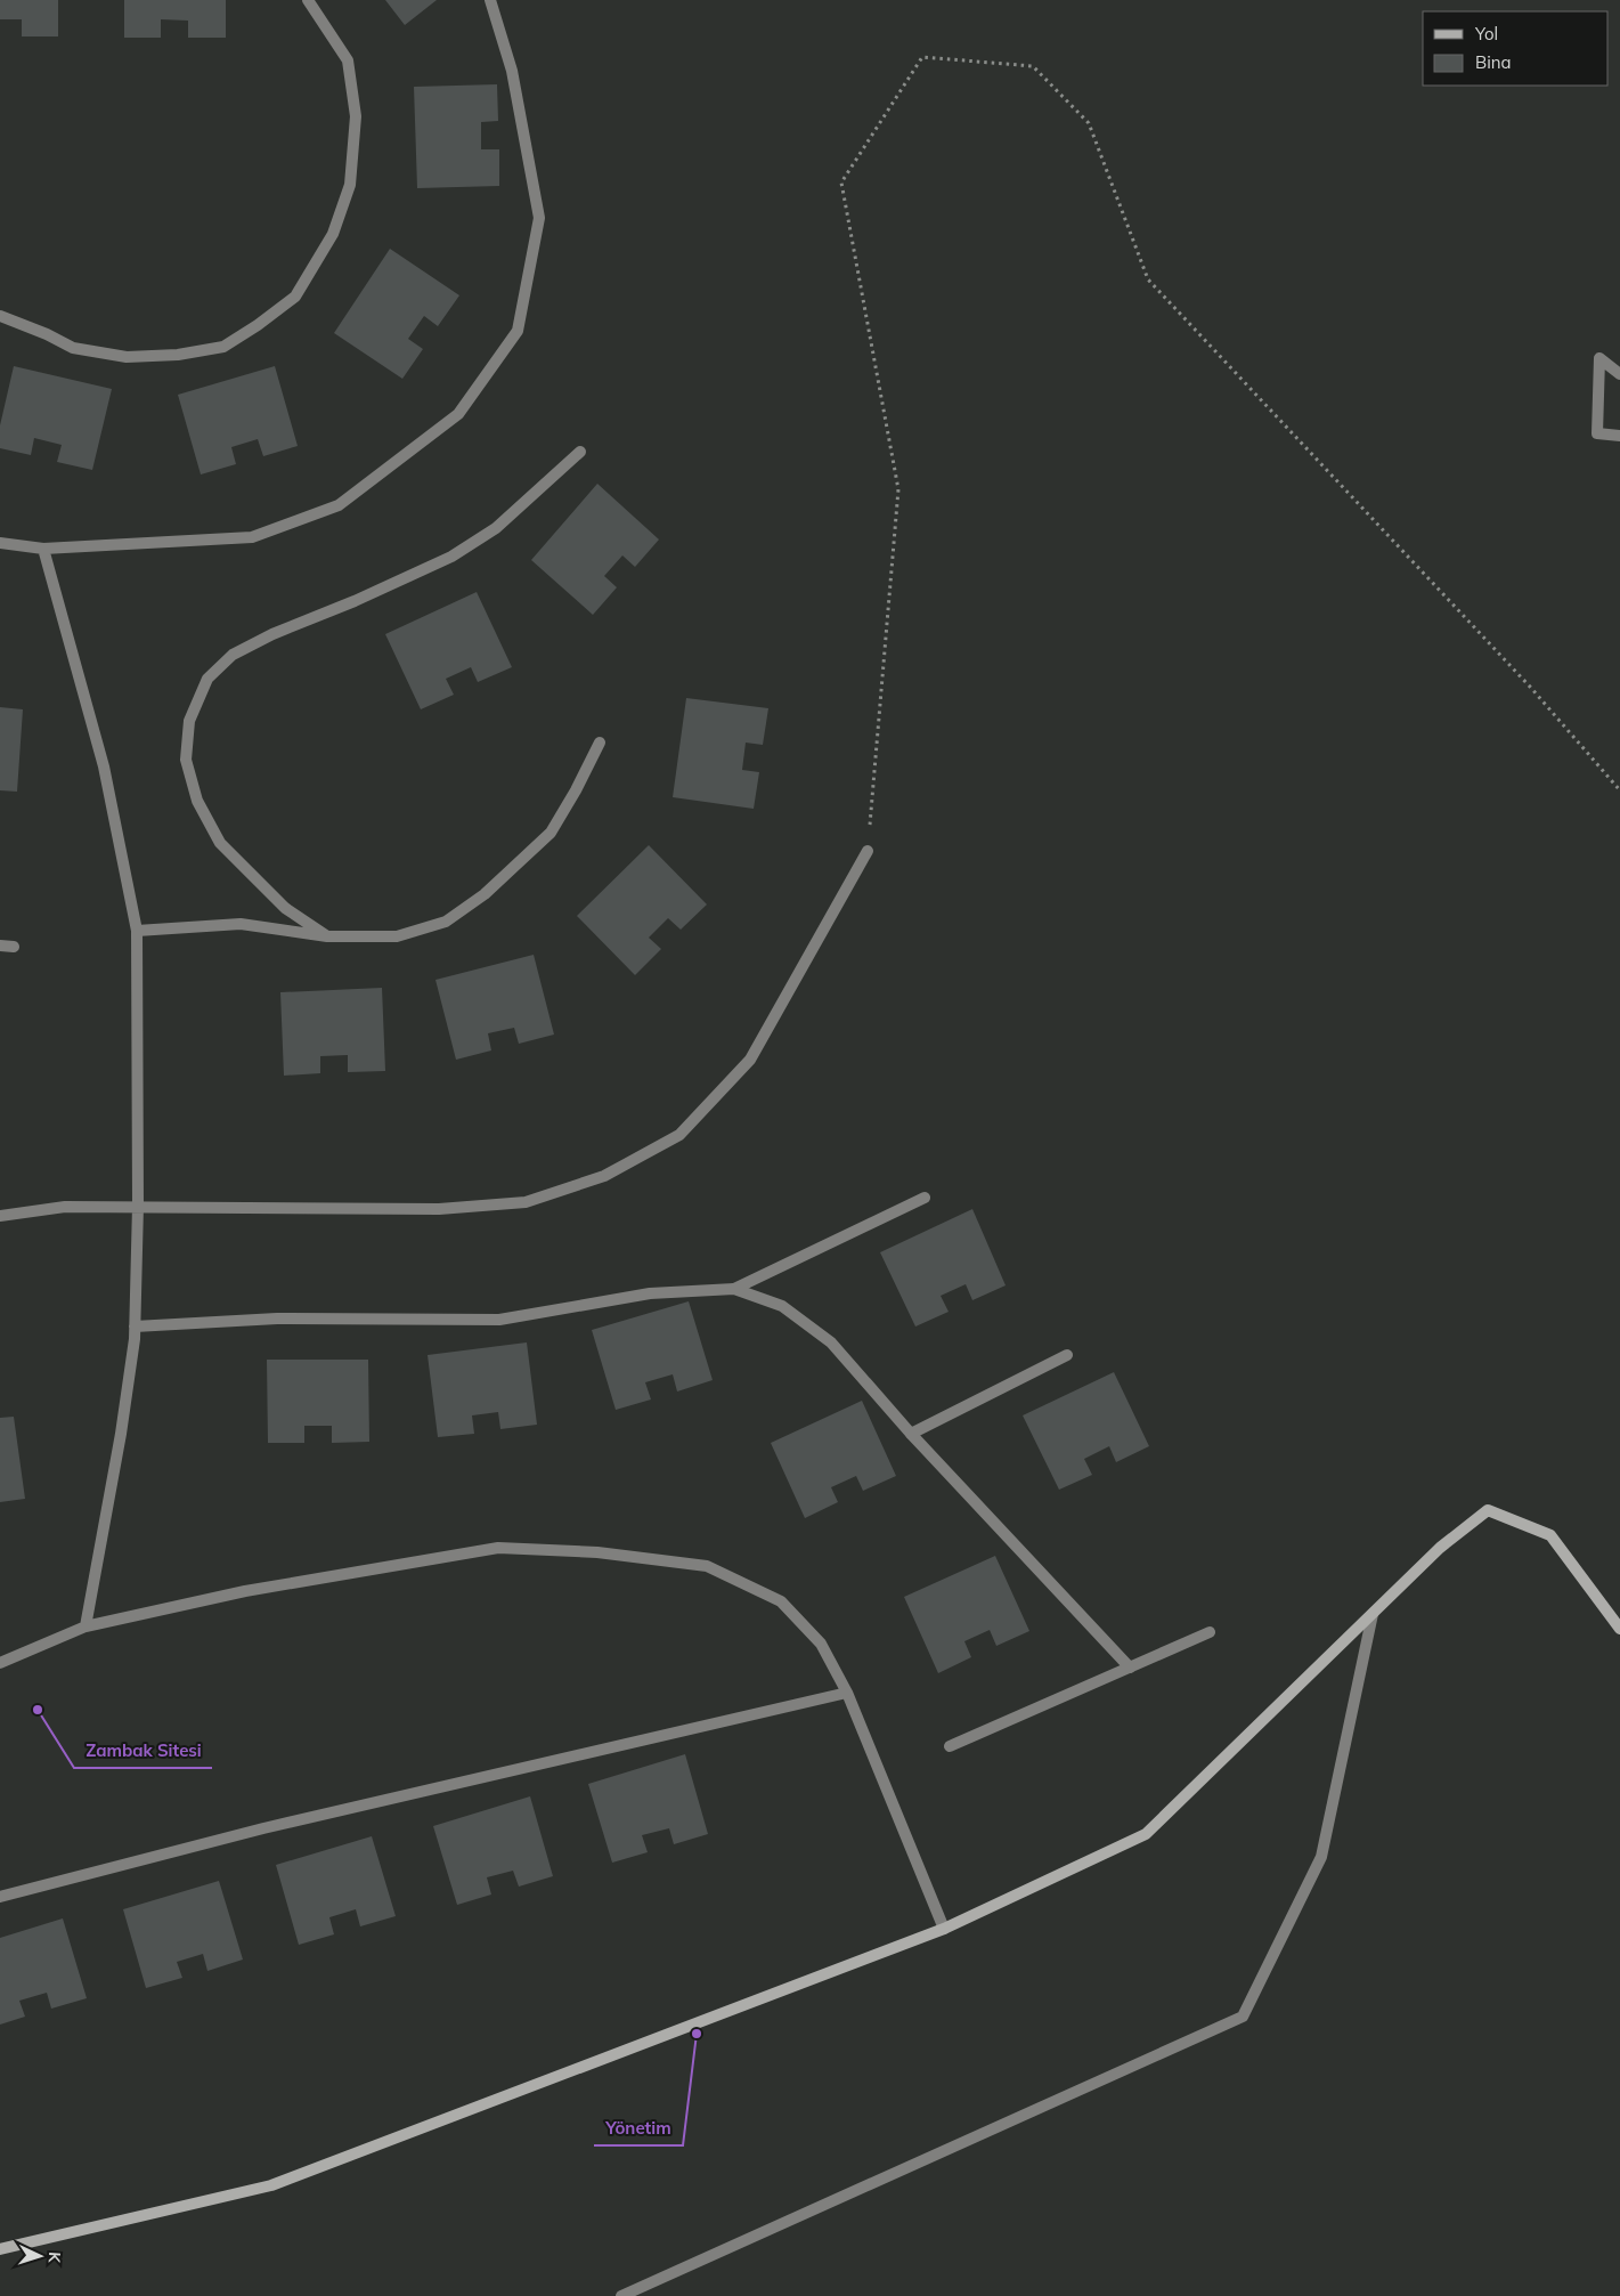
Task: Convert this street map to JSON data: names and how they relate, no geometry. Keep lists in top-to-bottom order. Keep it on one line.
{"places":["Zambak Sitesi","Yönetim"],"legend":["Yol","Bina"],"north":"right"}
